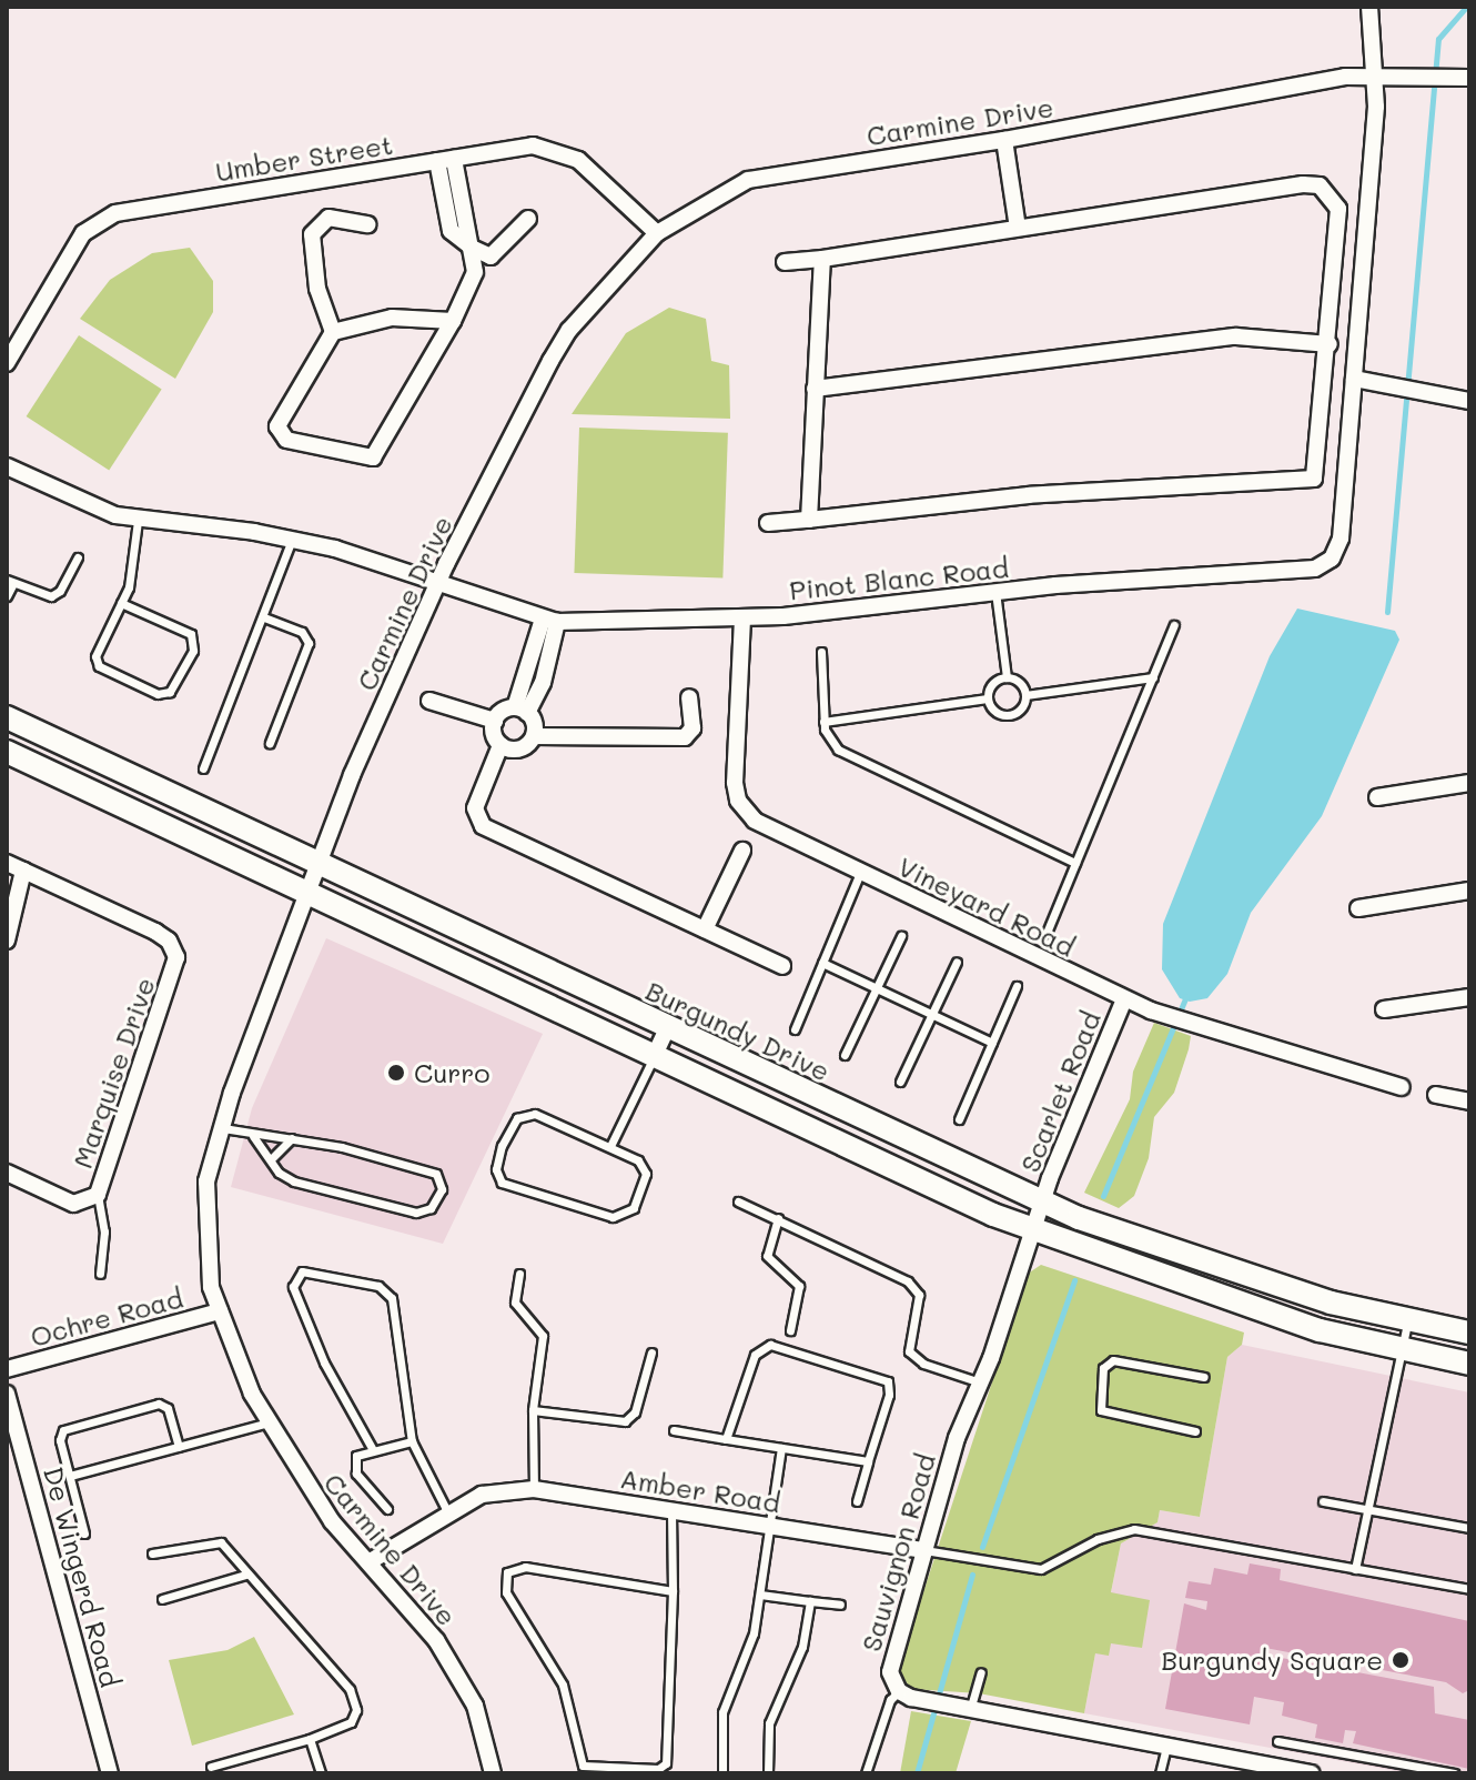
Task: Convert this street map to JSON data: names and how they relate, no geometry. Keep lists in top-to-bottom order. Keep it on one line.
{"streets":{"main road":["Burgundy Drive"],"street":["Carmine Drive","Umber Street","Pinot Blanc Road","Vineyard Road","Marquise Drive","Scarlet Road","Ochre Road","Amber Road","Sauvignon Road","De Wingerd Road"]},"crossings":[["Carmine Drive","Umber Street"],["Carmine Drive","Pinot Blanc Road"],["Carmine Drive","Burgundy Drive"],["Carmine Drive","Ochre Road"],["Carmine Drive","Amber Road"],["Pinot Blanc Road","Vineyard Road"],["Vineyard Road","Scarlet Road"],["Burgundy Drive","Scarlet Road"],["Scarlet Road","Sauvignon Road"],["Amber Road","Sauvignon Road"]],"places":["Curro","Burgundy Square"]}
